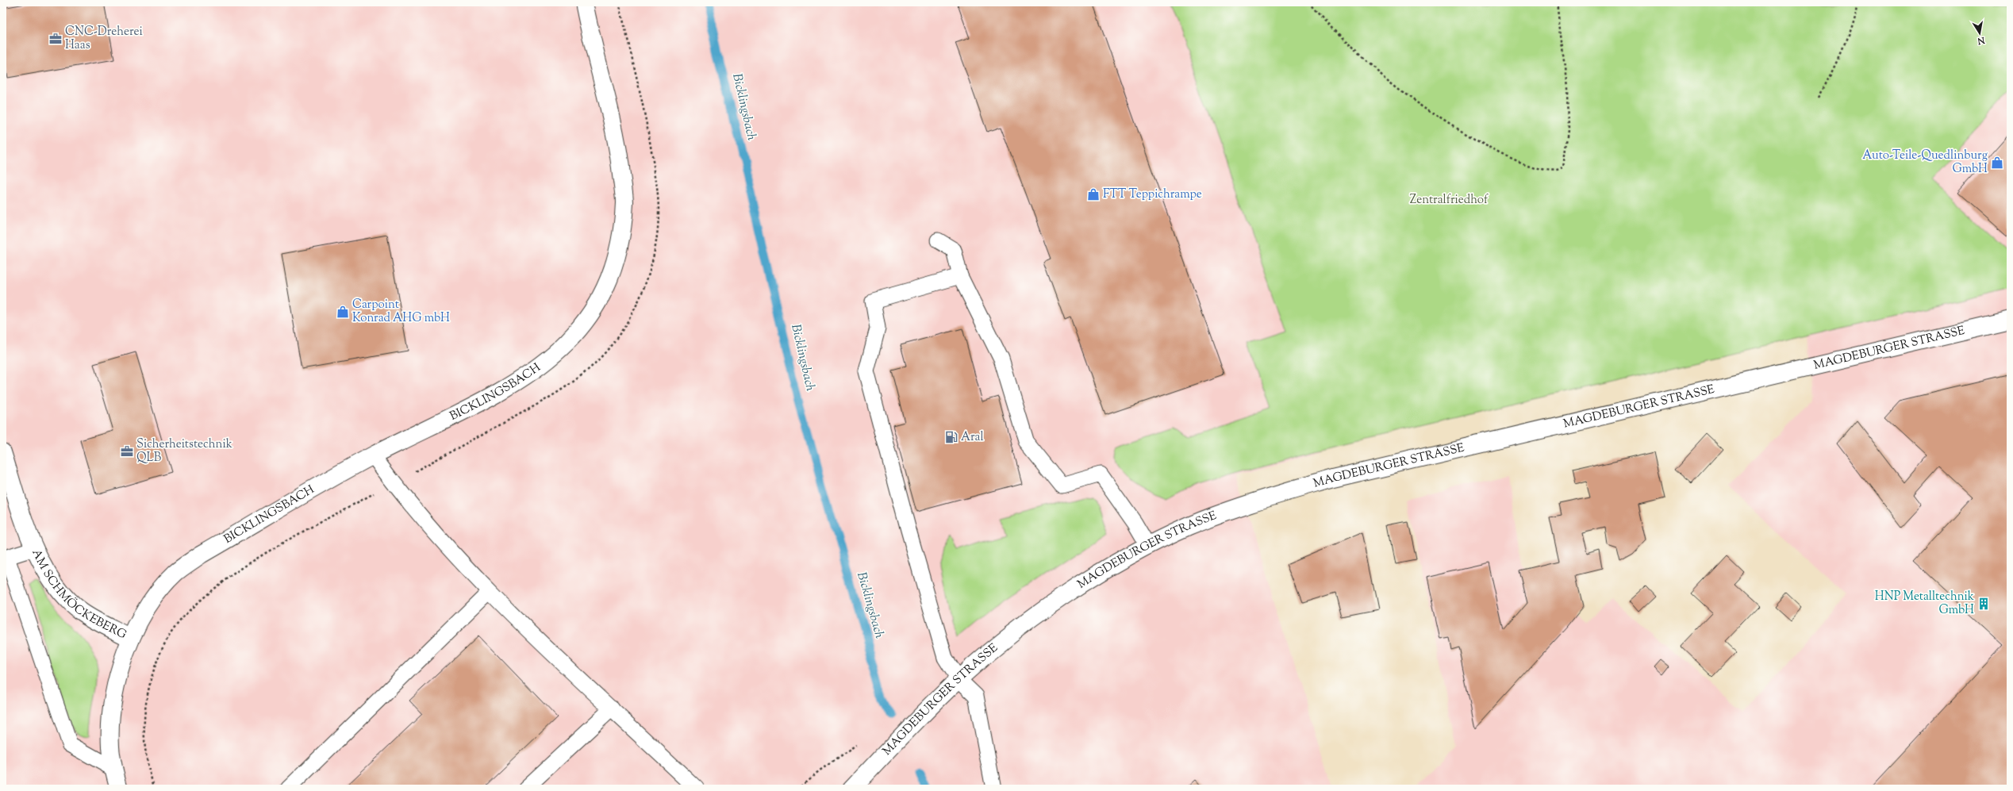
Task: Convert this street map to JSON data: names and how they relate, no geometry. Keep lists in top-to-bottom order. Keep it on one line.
{"streets":{"street":["MAGDEBURGER STRASSE","BICKLINGSBACH","AM SCHMÖCKEBERG"]},"crossings":[["BICKLINGSBACH","AM SCHMÖCKEBERG"]],"water":["Bicklingsbach"],"parks":["Zentralfriedhof"],"places":{"office":["CNC-Dreherei Haas","Sicherheitstechnik QLB"],"shop":["Auto-Teile-Quedlinburg GmbH","FTT Teppichrampe","Carpoint Konrad AHG mbH"],"fuel station":["Aral"],"building":["HNP Metalltechnik GmbH"]},"north":"bottom"}
